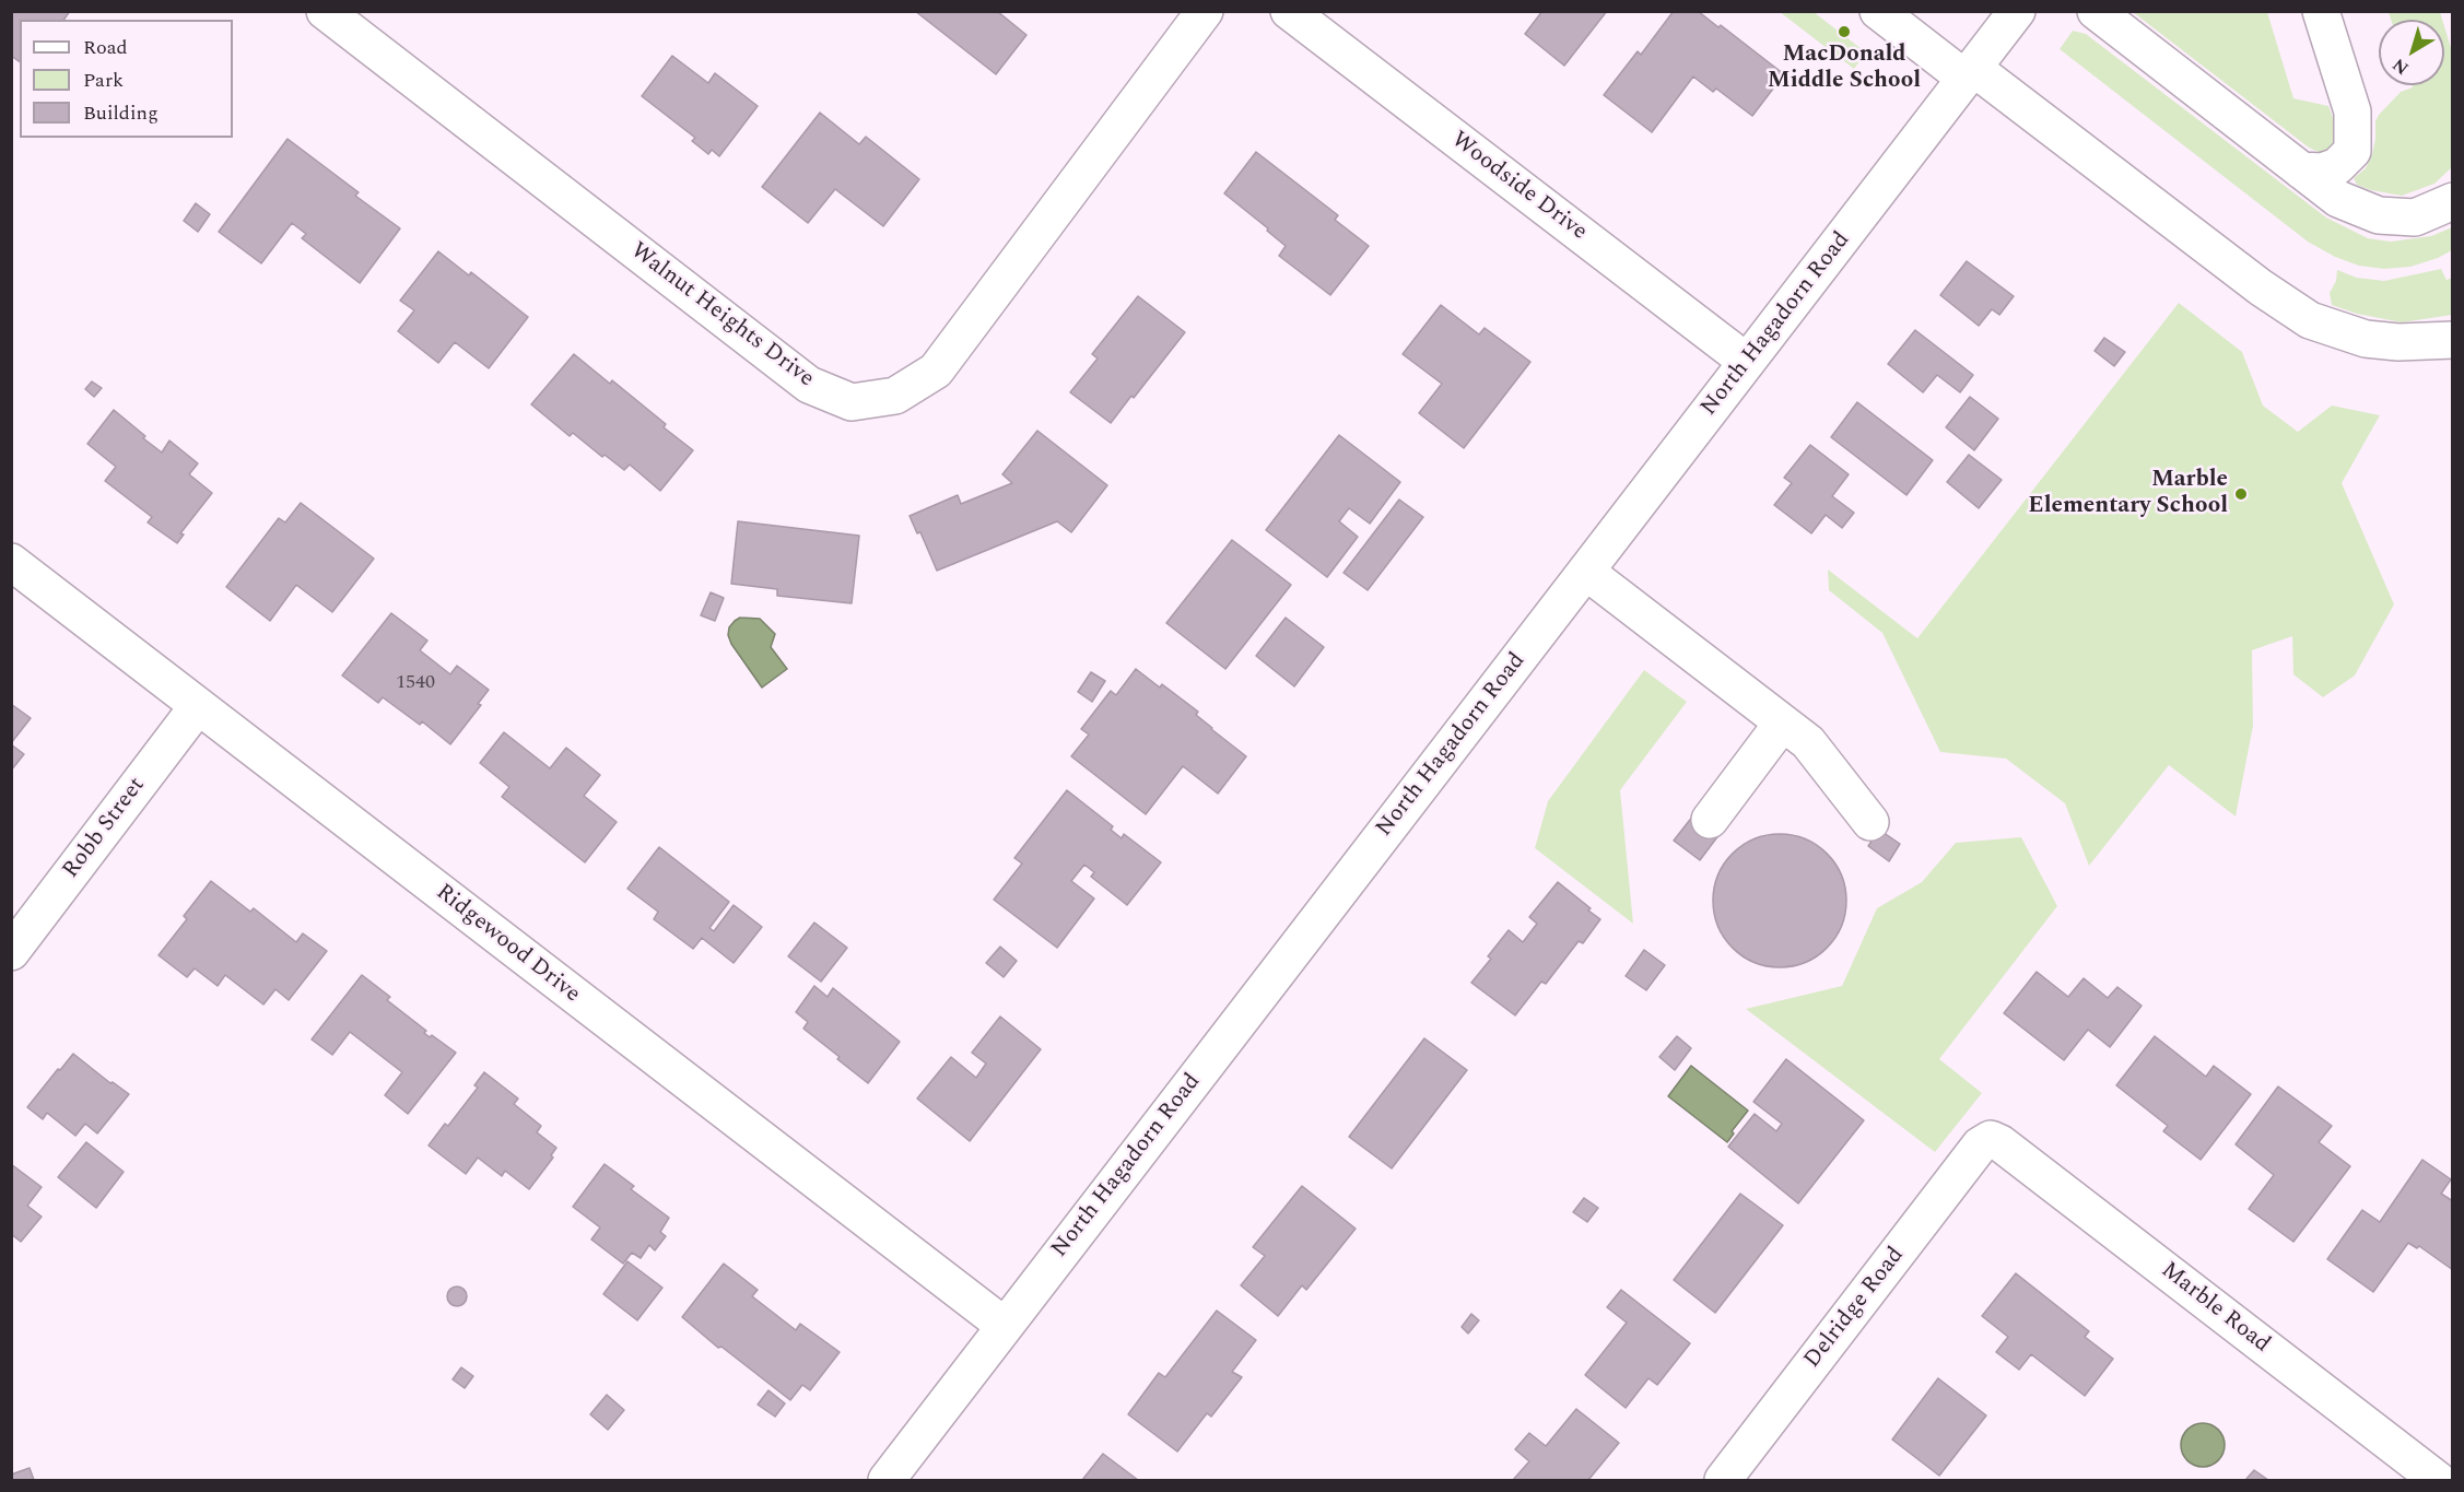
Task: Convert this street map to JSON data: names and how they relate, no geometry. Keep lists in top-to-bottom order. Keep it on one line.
{"streets":{"street":["Woodside Drive","Walnut Heights Drive","North Hagadorn Road","Robb Street","Ridgewood Drive","Delridge Road","Marble Road"]},"crossings":[["Woodside Drive","North Hagadorn Road"],["North Hagadorn Road","Ridgewood Drive"],["Robb Street","Ridgewood Drive"],["Delridge Road","Marble Road"]],"places":["MacDonald Middle School","Marble Elementary School"],"house_numbers":["1540"],"legend":["Road","Park","Building"],"north":"bottom left"}
